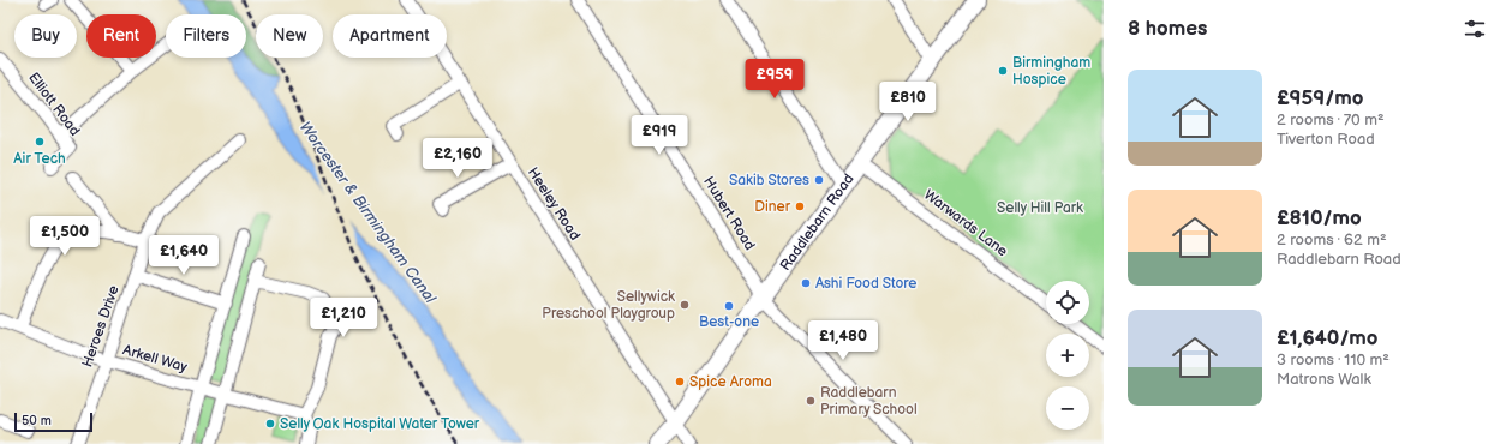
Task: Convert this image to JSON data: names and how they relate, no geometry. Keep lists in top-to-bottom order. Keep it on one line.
{"streets":{"street":["Elliott Road","Heeley Road","Hubert Road","Raddlebarn Road","Warwards Lane","Heroes Drive","Arkell Way"]},"crossings":[["Heeley Road","Raddlebarn Road"],["Hubert Road","Raddlebarn Road"],["Raddlebarn Road","Warwards Lane"],["Heroes Drive","Arkell Way"]],"water":["Worcester & Birmingham Canal"],"parks":["Selly Hill Park"],"places":["Birmingham Hospice","Air Tech","Sakib Stores","Diner","Ashi Food Store","Sellywick Preschool Playgroup","Best-one","Spice Aroma","Raddlebarn Primary School","Selly Oak Hospital Water Tower"],"scale_bar":"50 m","page":{"heading":"8 homes","chip":["Buy","Rent","Filters","New","Apartment"],"list":[{"name":"£959/mo","note":"2 rooms · 70 m² · Tiverton Road"},{"name":"£810/mo","note":"2 rooms · 62 m² · Raddlebarn Road"},{"name":"£1,640/mo","note":"3 rooms · 110 m² · Matrons Walk"}],"price":["£959","£810","£919","£2,160","£1,500","£1,640","£1,210","£1,480"],"map_buttons":["+","−"],"scale":"50 m"}}
